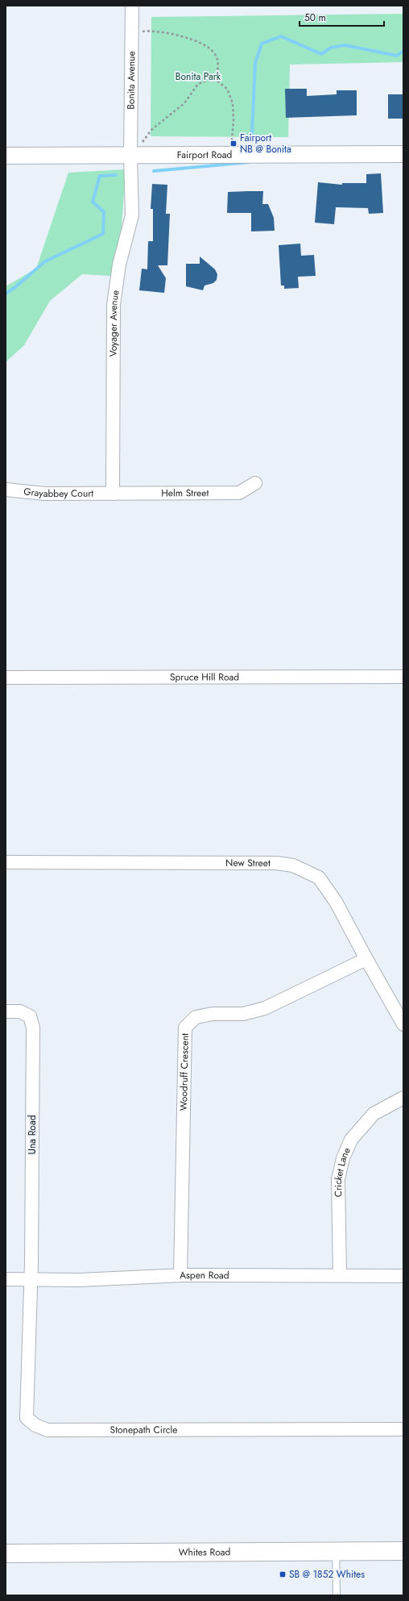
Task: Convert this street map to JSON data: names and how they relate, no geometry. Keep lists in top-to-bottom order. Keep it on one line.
{"streets":{"main road":["Whites Road"],"street":["Bonita Avenue","Fairport Road","Voyager Avenue","Grayabbey Court","Helm Street","Spruce Hill Road","New Street","Woodruff Crescent","Una Road","Cricket Lane","Aspen Road","Stonepath Circle"]},"crossings":[["Bonita Avenue","Fairport Road"],["Bonita Avenue","Voyager Avenue"],["Fairport Road","Voyager Avenue"],["Voyager Avenue","Grayabbey Court"],["Voyager Avenue","Helm Street"],["Grayabbey Court","Helm Street"],["New Street","Woodruff Crescent"],["Woodruff Crescent","Aspen Road"],["Una Road","Aspen Road"],["Una Road","Stonepath Circle"],["Cricket Lane","Aspen Road"],["Aspen Road","Stonepath Circle"]],"parks":["Bonita Park"],"places":{"transit":["Fairport NB @ Bonita","SB @ 1852 Whites"]},"scale_bar":"50 m"}
